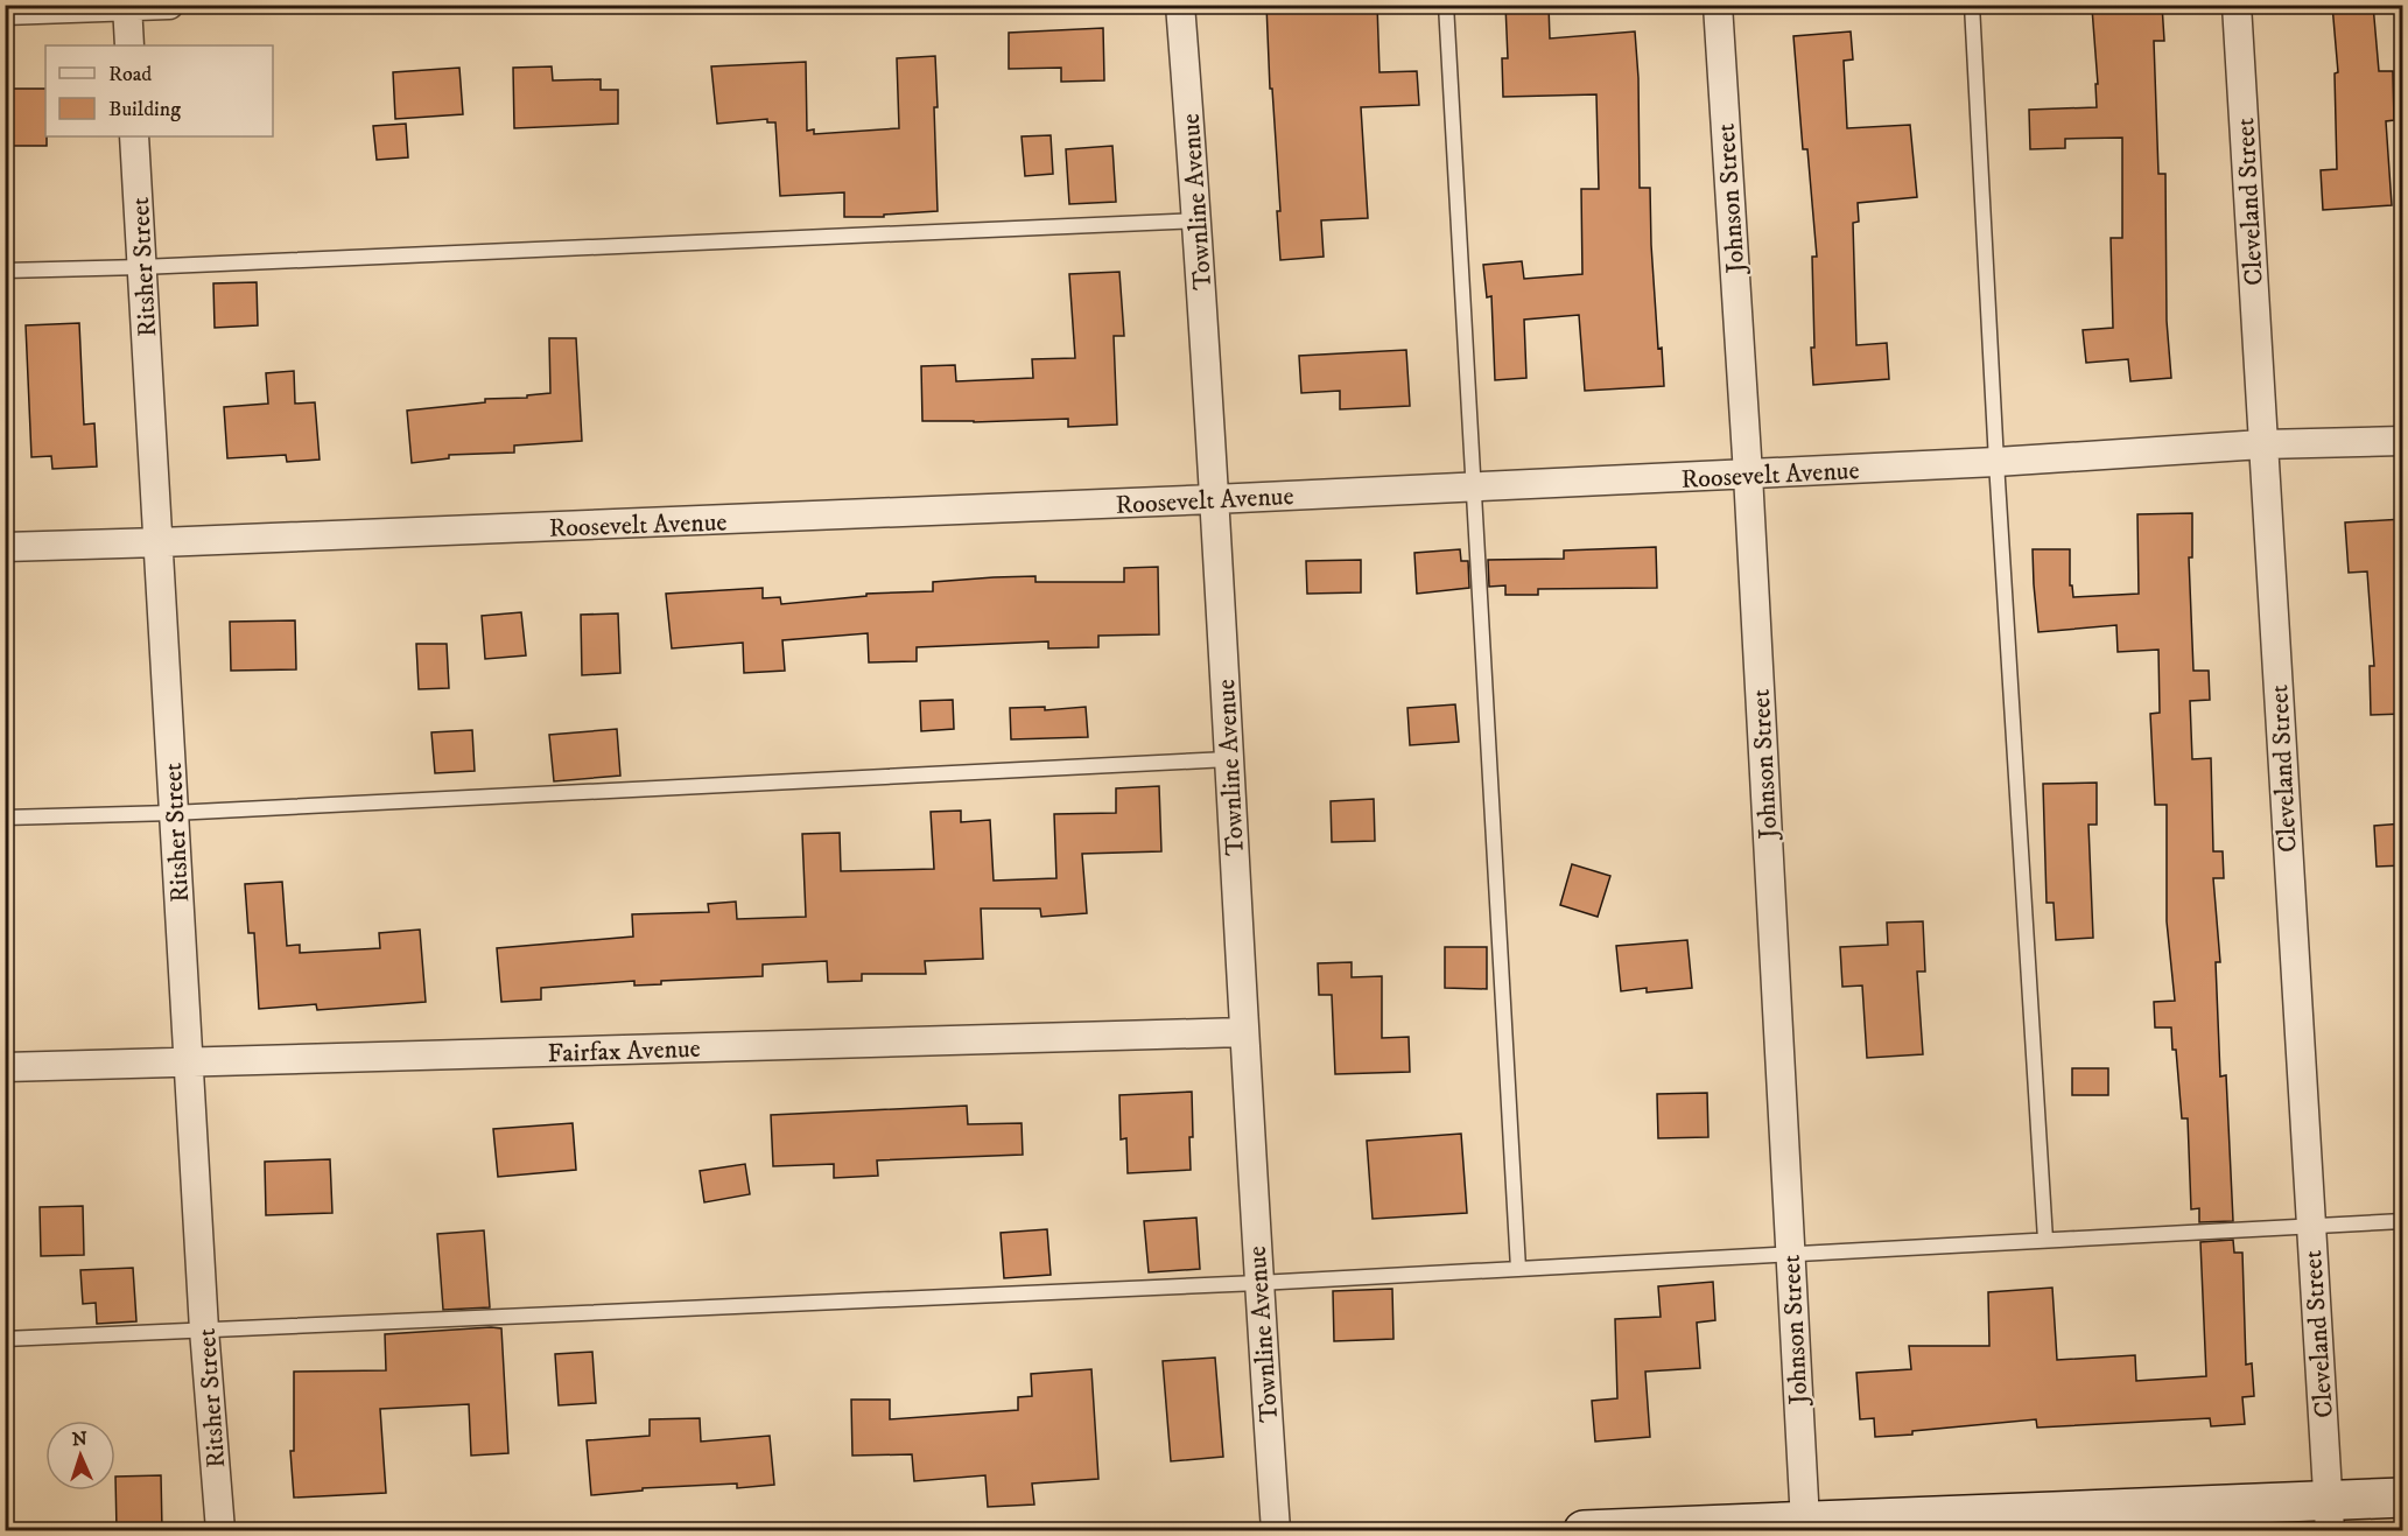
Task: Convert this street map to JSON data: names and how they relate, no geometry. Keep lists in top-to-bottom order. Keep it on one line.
{"streets":{"street":["Johnson Street","Townline Avenue","Cleveland Street","Ritsher Street","Roosevelt Avenue","Fairfax Avenue"]},"crossings":[["Johnson Street","Roosevelt Avenue"],["Townline Avenue","Roosevelt Avenue"],["Townline Avenue","Fairfax Avenue"],["Cleveland Street","Roosevelt Avenue"],["Ritsher Street","Roosevelt Avenue"],["Ritsher Street","Fairfax Avenue"]],"legend":["Road","Building"],"north":"top"}
